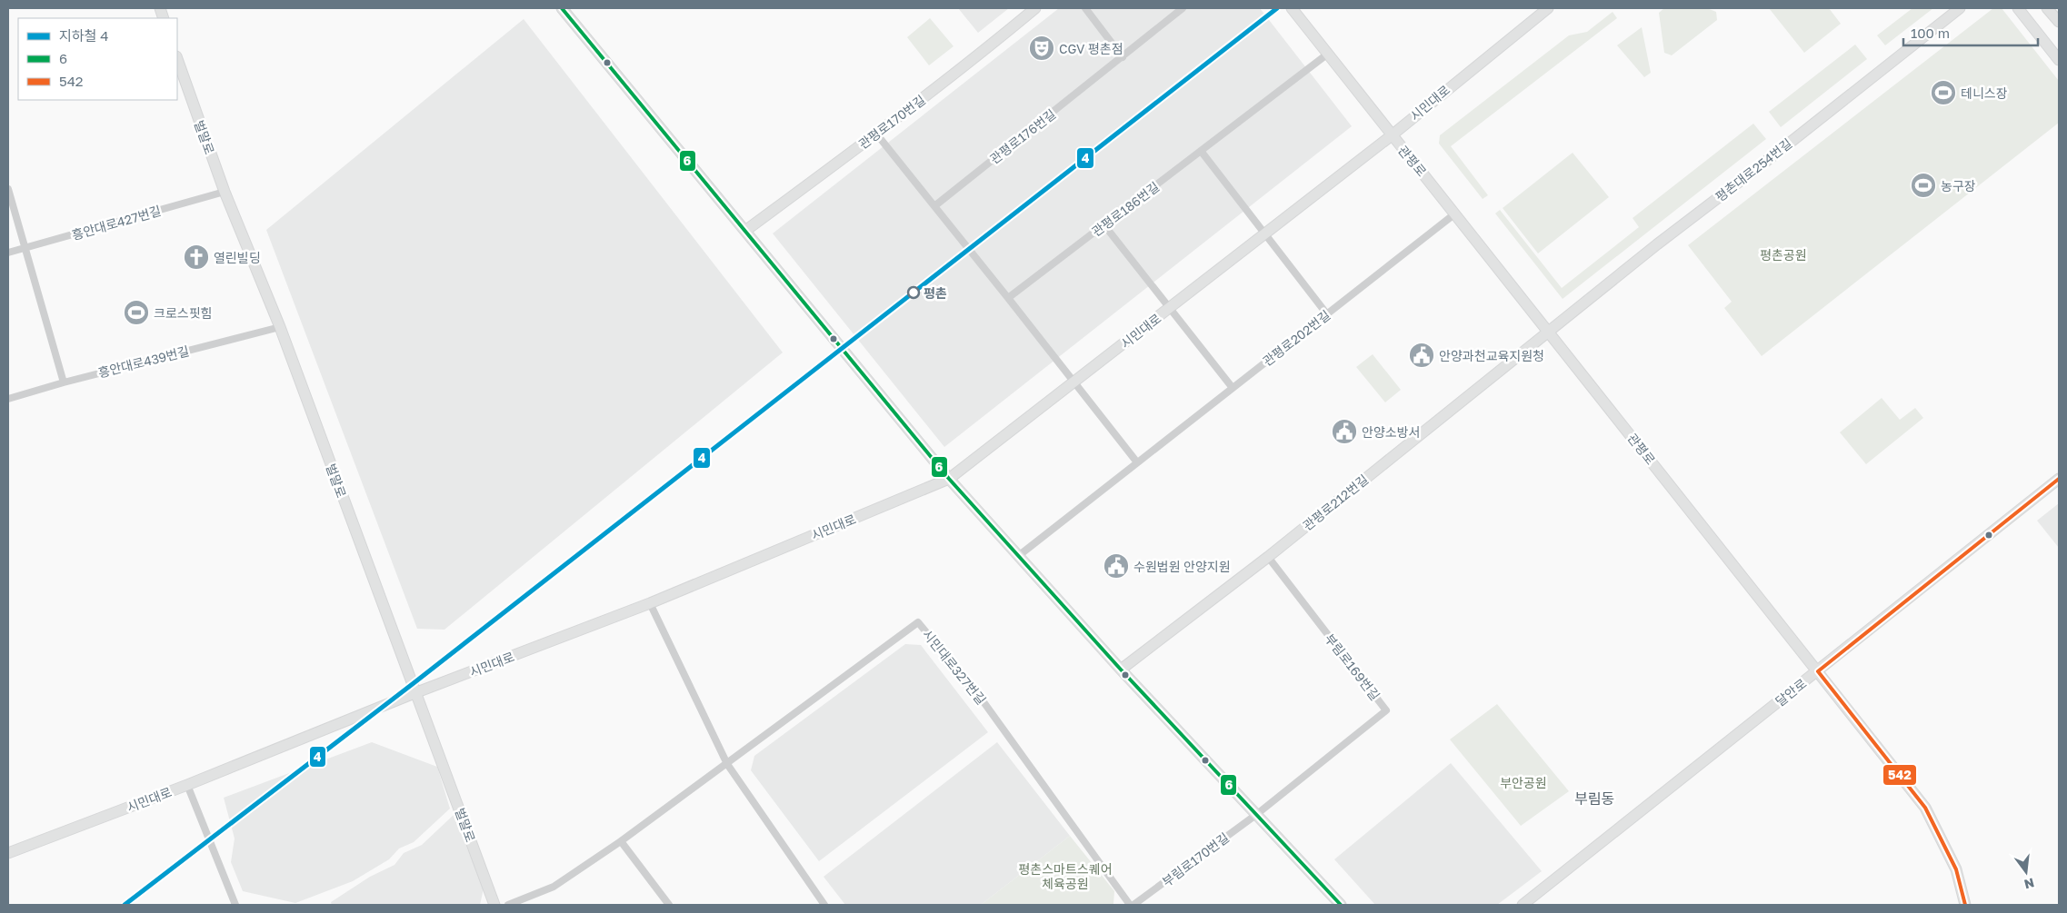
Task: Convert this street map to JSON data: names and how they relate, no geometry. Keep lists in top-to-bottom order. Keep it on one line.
{"streets":{"street":["시민대로","관평로170번길","관평로176번길","벌말로","관평로","평촌대로254번길","관평로186번길","흥안대로427번길","관평로202번길","흥안대로439번길","관평로212번길","시민대로327번길","부림로169번길","달안로","부림로170번길"]},"crossings":[["시민대로","벌말로"],["시민대로","관평로"],["벌말로","흥안대로427번길"],["벌말로","흥안대로439번길"],["관평로","평촌대로254번길"],["관평로","관평로186번길"],["관평로","관평로202번길"],["관평로","관평로212번길"],["관평로","달안로"],["평촌대로254번길","관평로212번길"],["관평로212번길","부림로169번길"],["부림로169번길","부림로170번길"]],"districts":["부림동"],"parks":["평촌공원","부안공원","평촌스마트스퀘어 체육공원"],"places":{"theatre":["CGV 평촌점"],"sports":["테니스장","농구장","크로스핏힘"],"church":["열린빌딩"],"other":["평촌"],"public building":["안양과천교육지원청","안양소방서","수원법원 안양지원"]},"lines":["metro line 4","transit line 6","transit line 542"],"legend":["지하철 4","6","542"],"scale_bar":"100 m","north":"bottom"}
